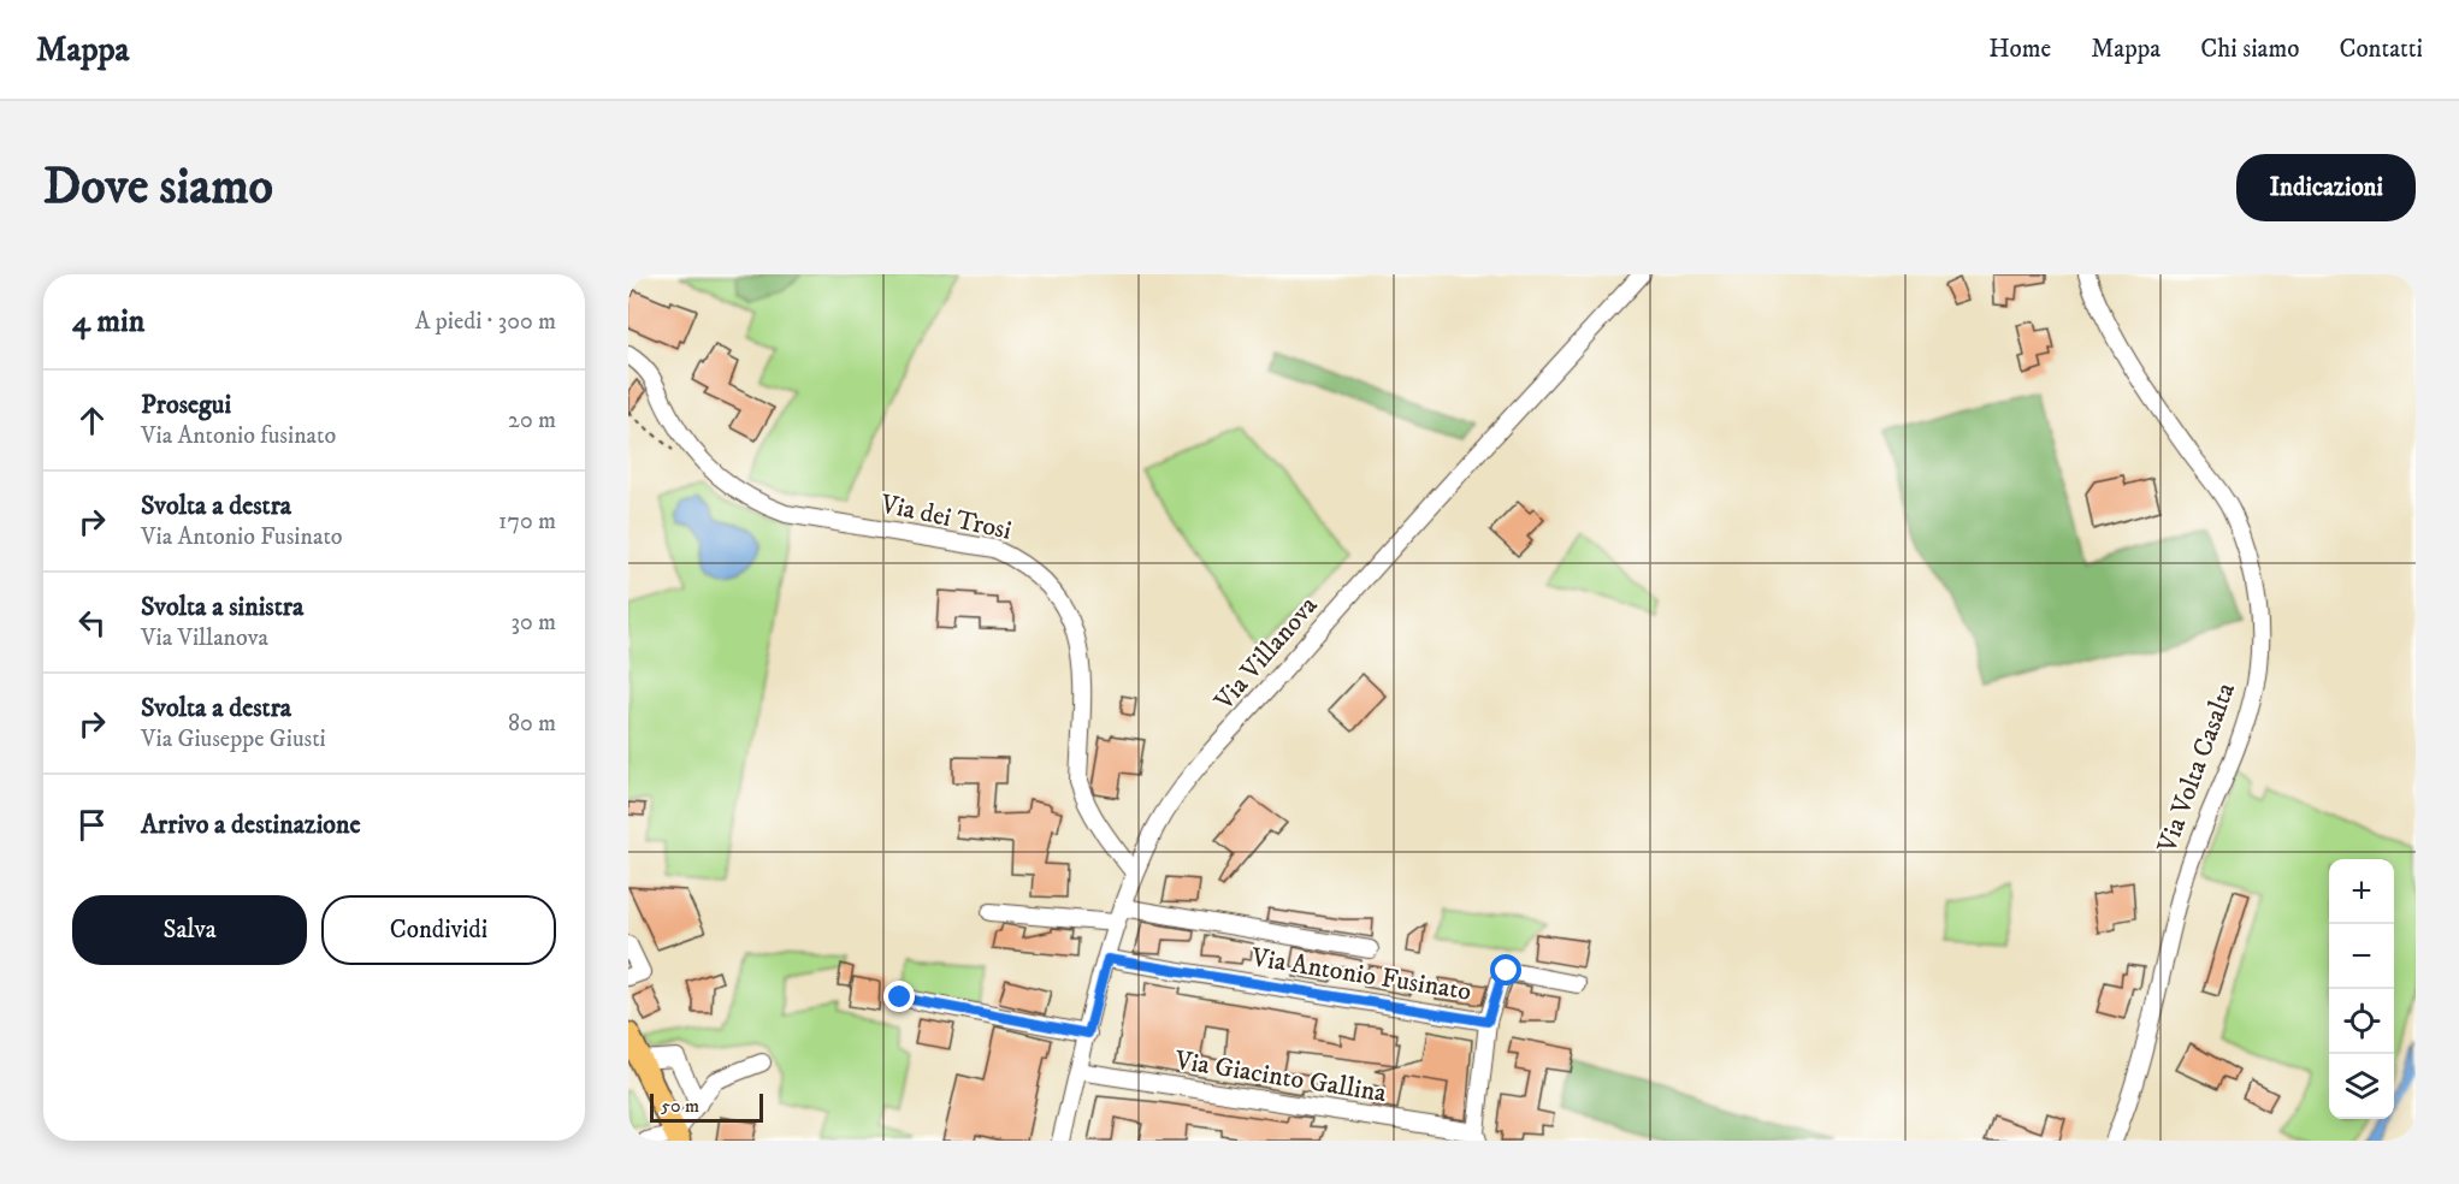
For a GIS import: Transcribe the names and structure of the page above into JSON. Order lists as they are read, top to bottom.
{
  "streets": {
    "street": [
      "Via dei Trosi",
      "Via Villanova",
      "Via Volta Casalta",
      "Via Antonio Fusinato",
      "Via Giacinto Gallina"
    ]
  },
  "crossings": [
    ["Via dei Trosi", "Via Villanova"],
    ["Via Villanova", "Via Antonio Fusinato"],
    ["Via Villanova", "Via Giacinto Gallina"],
    ["Via Antonio Fusinato", "Via Giacinto Gallina"]
  ],
  "scale_bar": "50 m",
  "page": {
    "header": "Mappa",
    "nav": [
      "Home",
      "Mappa",
      "Chi siamo",
      "Contatti"
    ],
    "buttons": [
      "Indicazioni",
      ["Salva", "Condividi"]
    ],
    "title": "Dove siamo",
    "heading": ["4 min", "A piedi · 300 m"],
    "list": [
      ["Prosegui", "Via Antonio fusinato", "20 m"],
      ["Svolta a destra", "Via Antonio Fusinato", "170 m"],
      ["Svolta a sinistra", "Via Villanova", "30 m"],
      ["Svolta a destra", "Via Giuseppe Giusti", "80 m"],
      "Arrivo a destinazione"
    ],
    "map_buttons": ["+", "−"],
    "scale": "50 m"
  }
}
